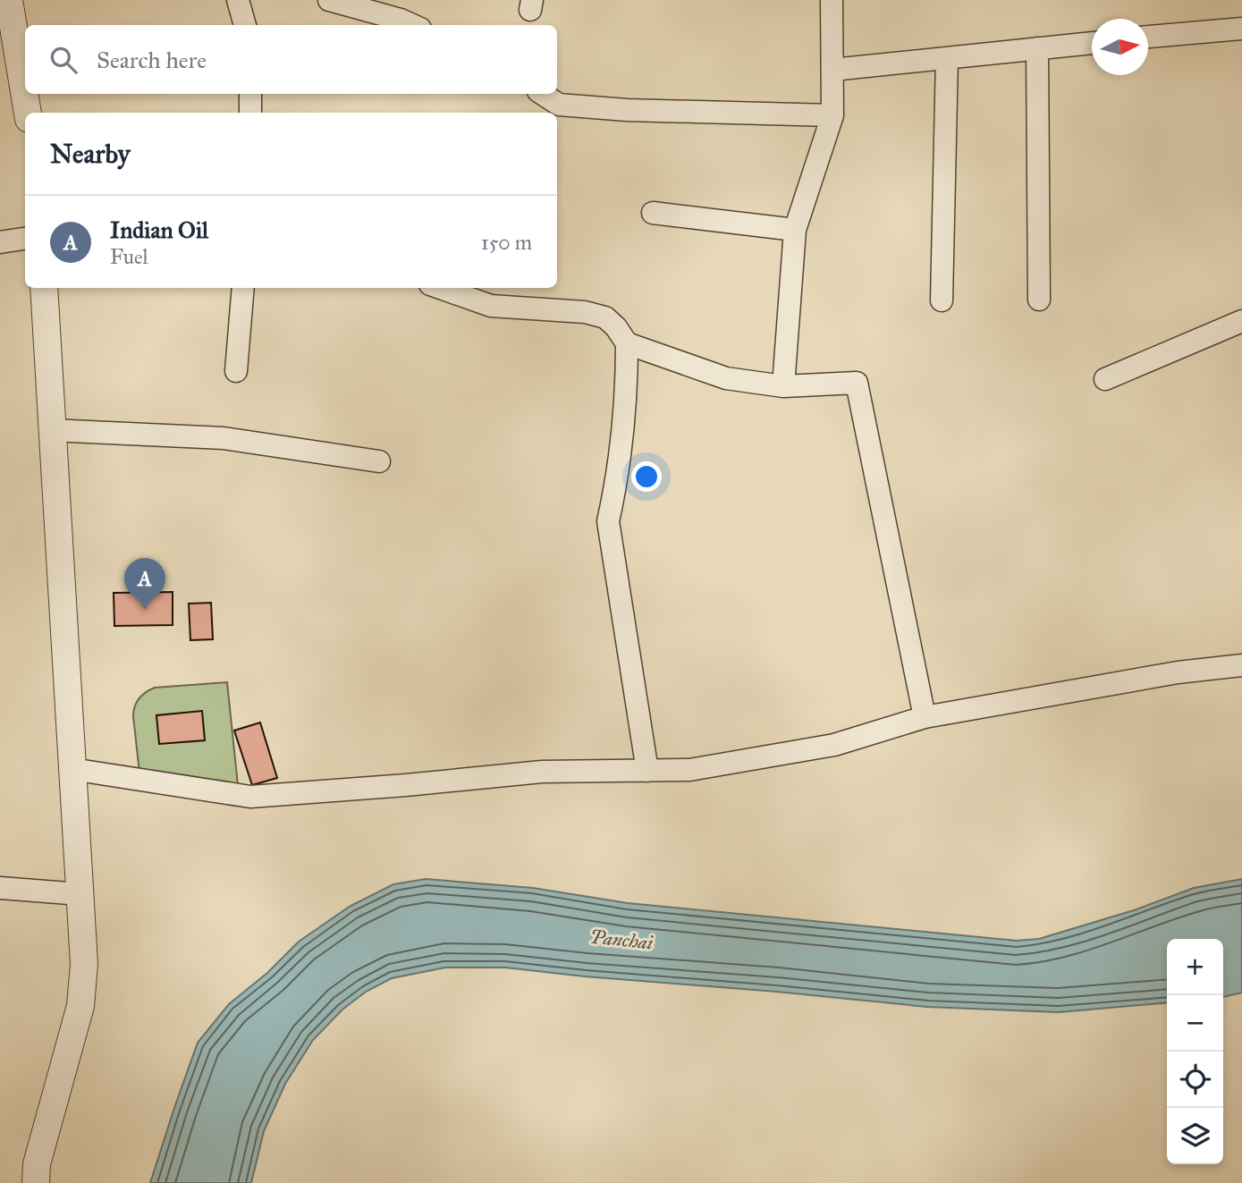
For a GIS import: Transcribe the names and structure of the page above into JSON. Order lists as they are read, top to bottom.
{
  "water": ["Panchai"],
  "north": "right",
  "page": {
    "search": "Search here",
    "heading": "Nearby",
    "list": [
      {
        "mark": "A",
        "name": "Indian Oil",
        "note": "Fuel",
        "value": "150 m"
      }
    ],
    "pins": "A",
    "map_buttons": ["+", "−"]
  }
}
